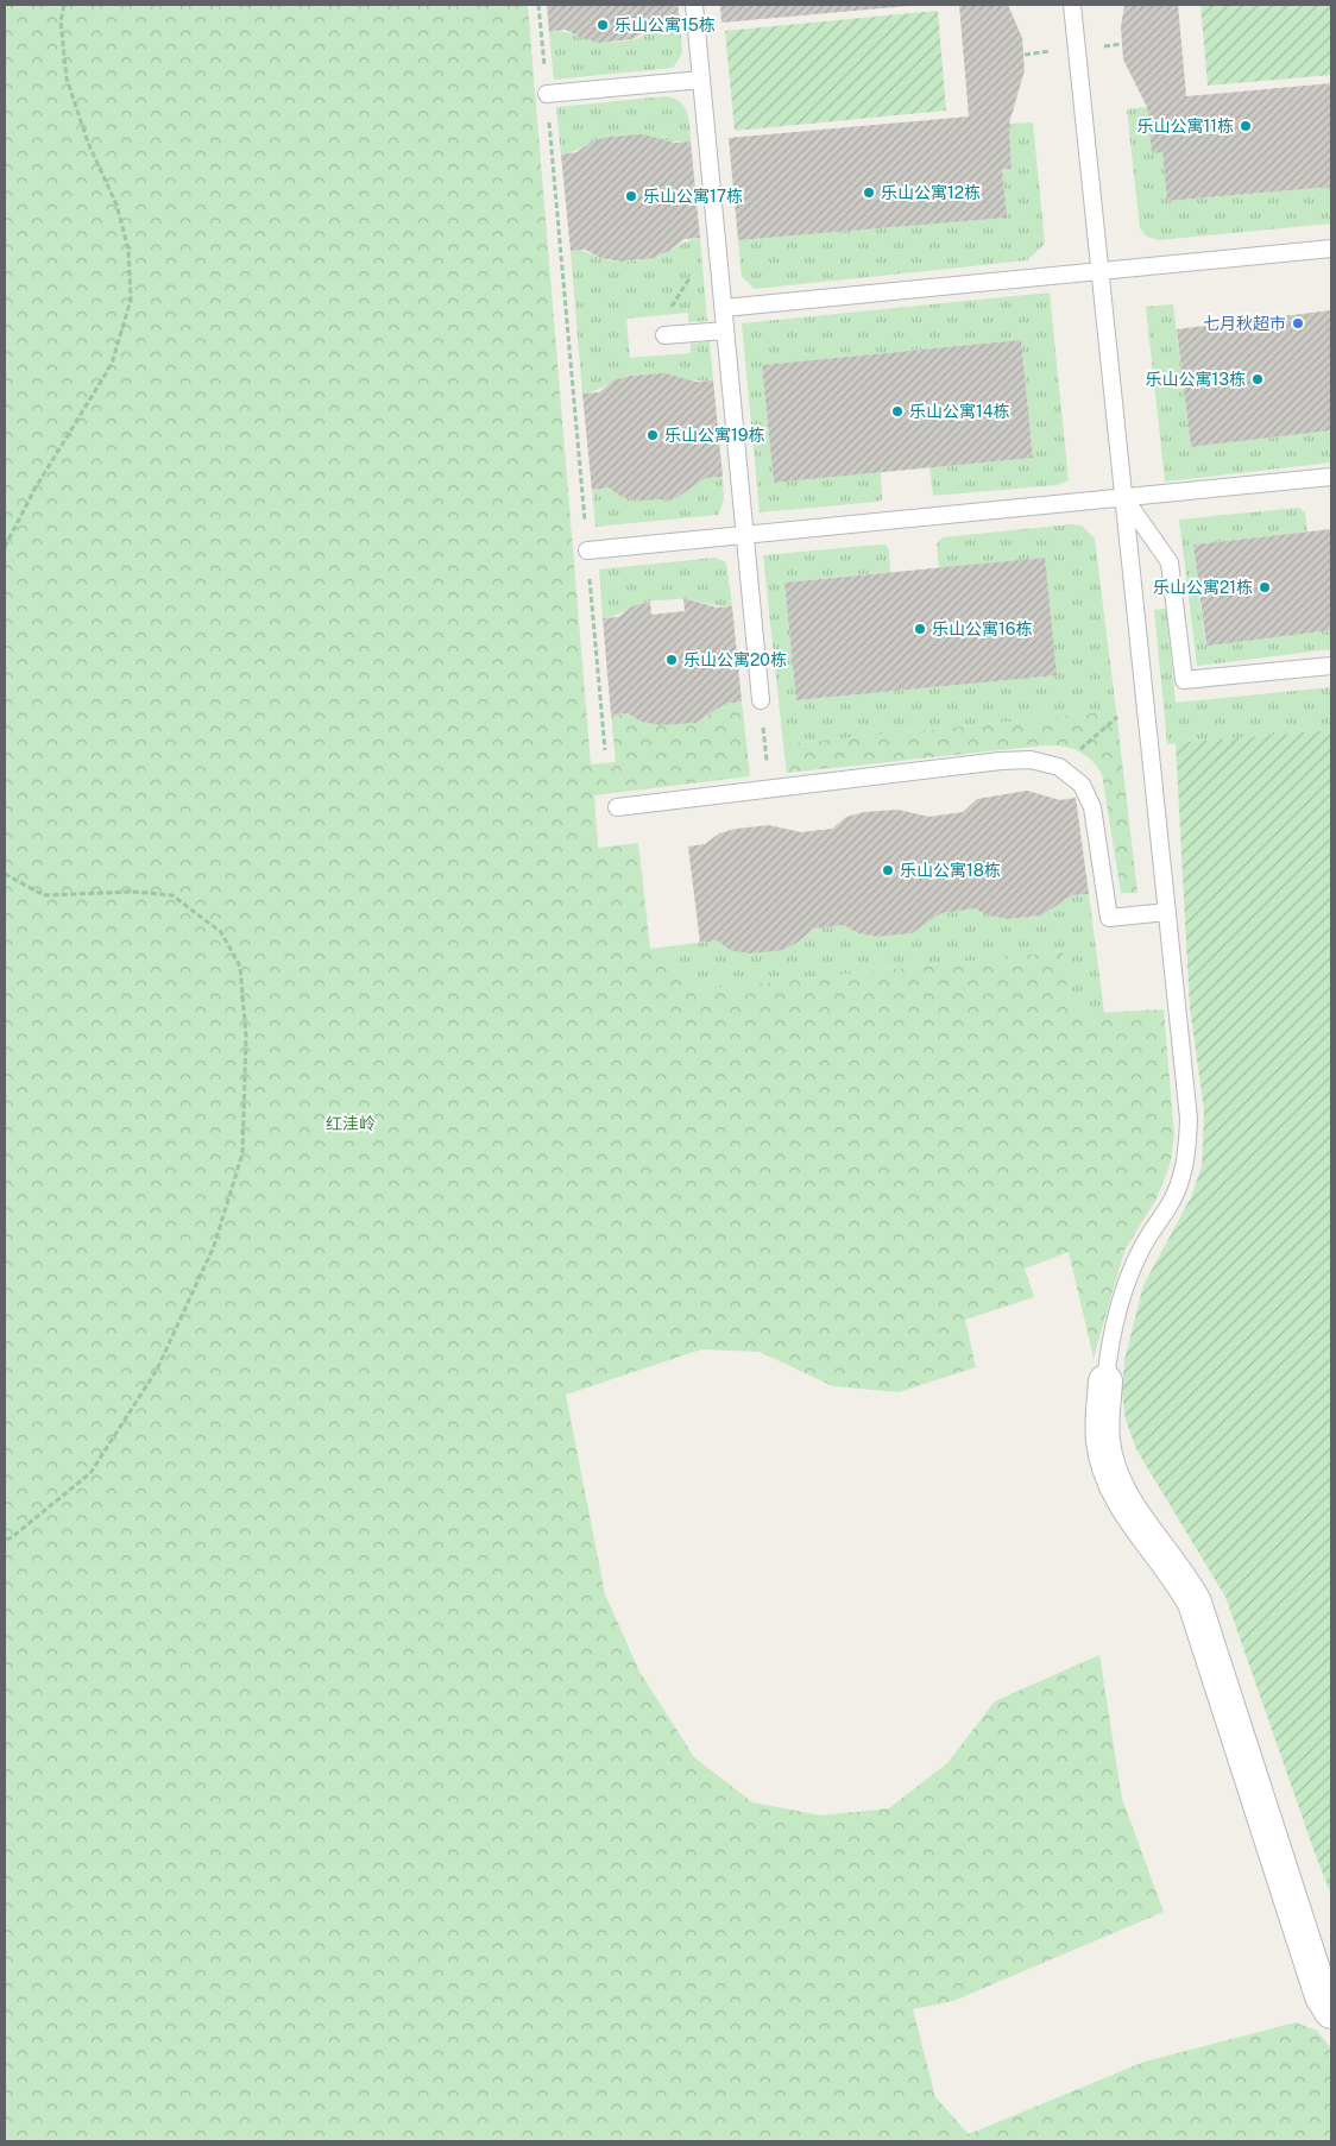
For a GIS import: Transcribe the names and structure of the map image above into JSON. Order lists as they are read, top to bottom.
{
  "parks": ["红洼岭"],
  "places": [
    "乐山公寓15栋",
    "乐山公寓11栋",
    "乐山公寓12栋",
    "乐山公寓17栋",
    "七月秋超市",
    "乐山公寓13栋",
    "乐山公寓14栋",
    "乐山公寓19栋",
    "乐山公寓21栋",
    "乐山公寓16栋",
    "乐山公寓20栋",
    "乐山公寓18栋"
  ]
}
